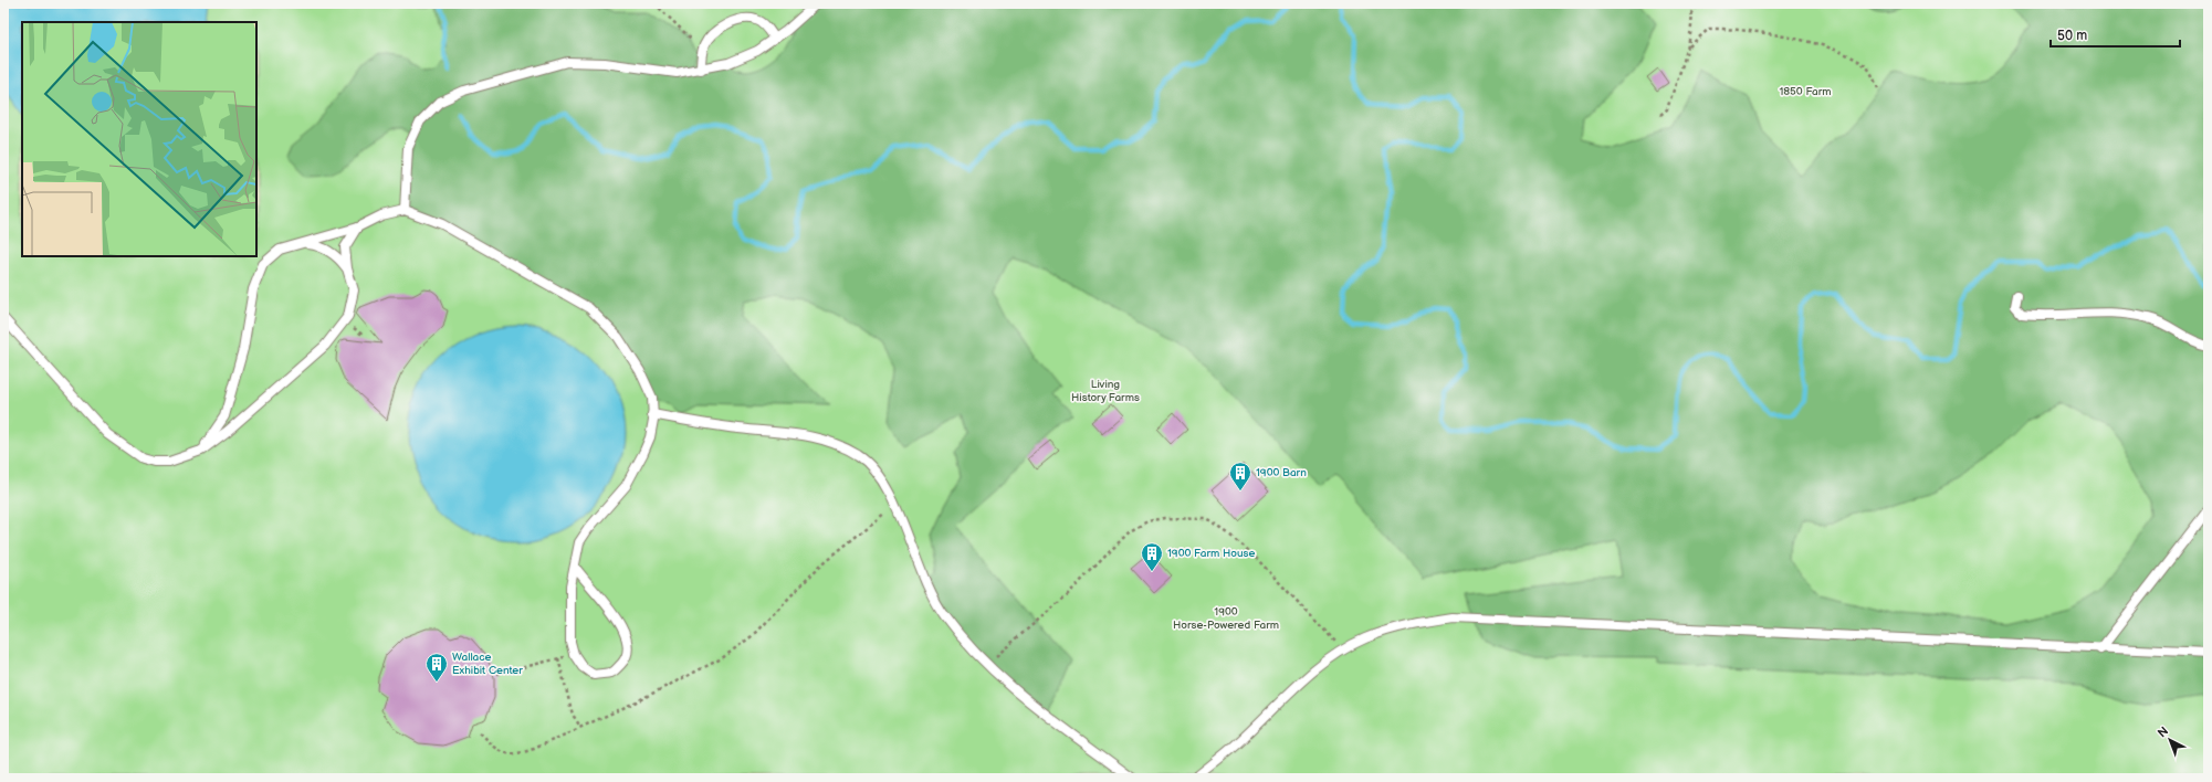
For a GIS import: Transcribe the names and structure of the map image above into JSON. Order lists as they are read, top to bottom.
{
  "parks": ["1850 Farm", "Living History Farms", "1900 Horse-Powered Farm"],
  "places": {
    "building": ["1900 Barn", "1900 Farm House", "Wallace Exhibit Center"]
  },
  "scale_bar": "50 m",
  "north": "top left"
}
